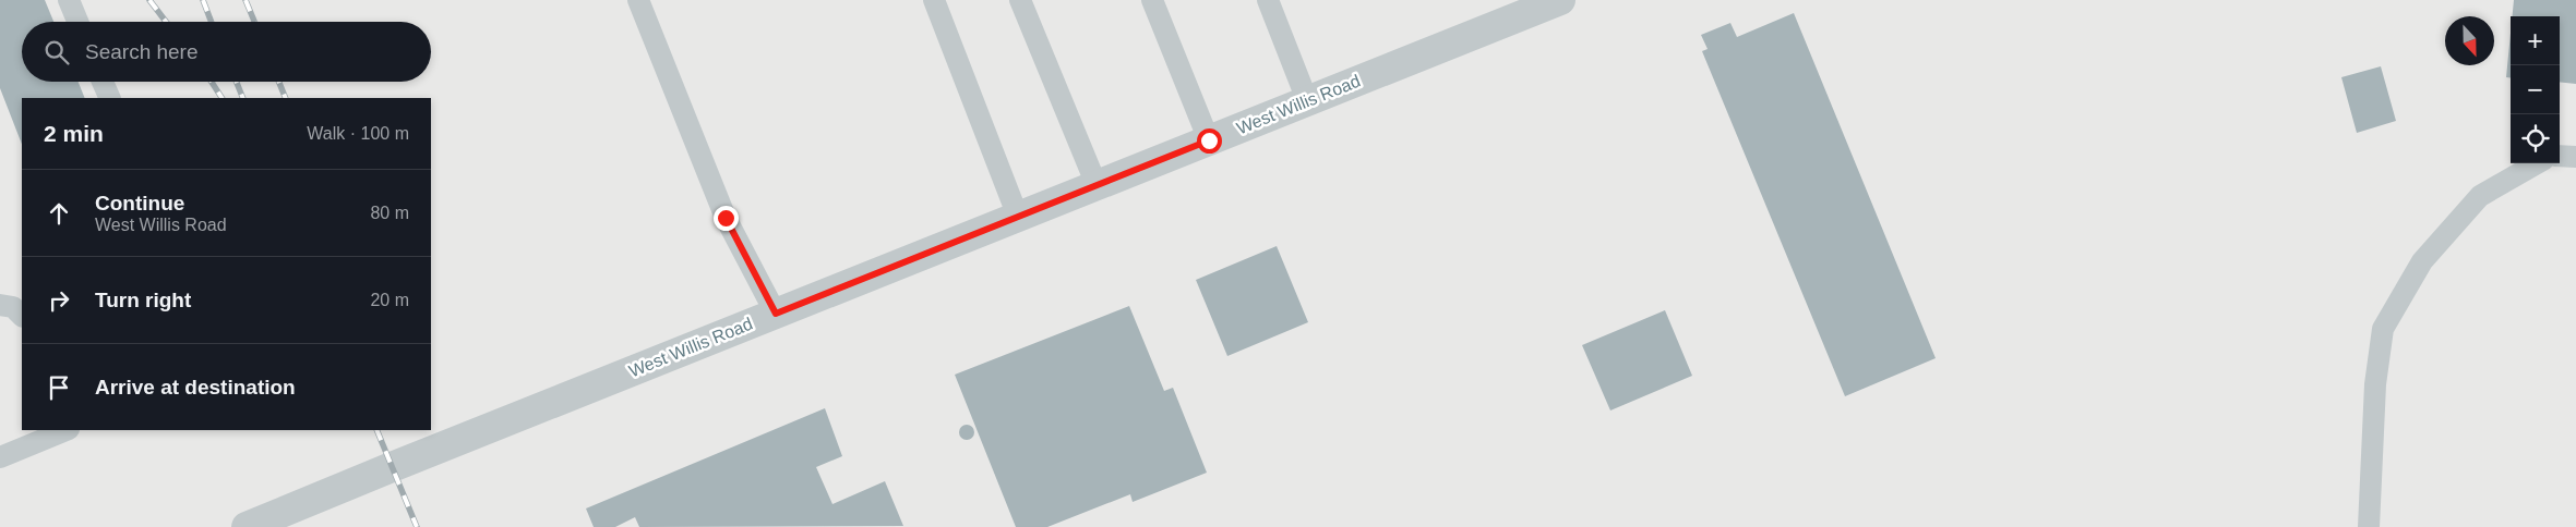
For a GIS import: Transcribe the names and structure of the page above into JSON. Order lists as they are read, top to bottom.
{
  "streets": {
    "street": ["West Willis Road"]
  },
  "north": "bottom",
  "page": {
    "map_buttons": ["+", "−"],
    "search": "Search here",
    "heading": ["2 min", "Walk · 100 m"],
    "list": [
      ["Continue", "West Willis Road", "80 m"],
      ["Turn right", "20 m"],
      "Arrive at destination"
    ]
  }
}
